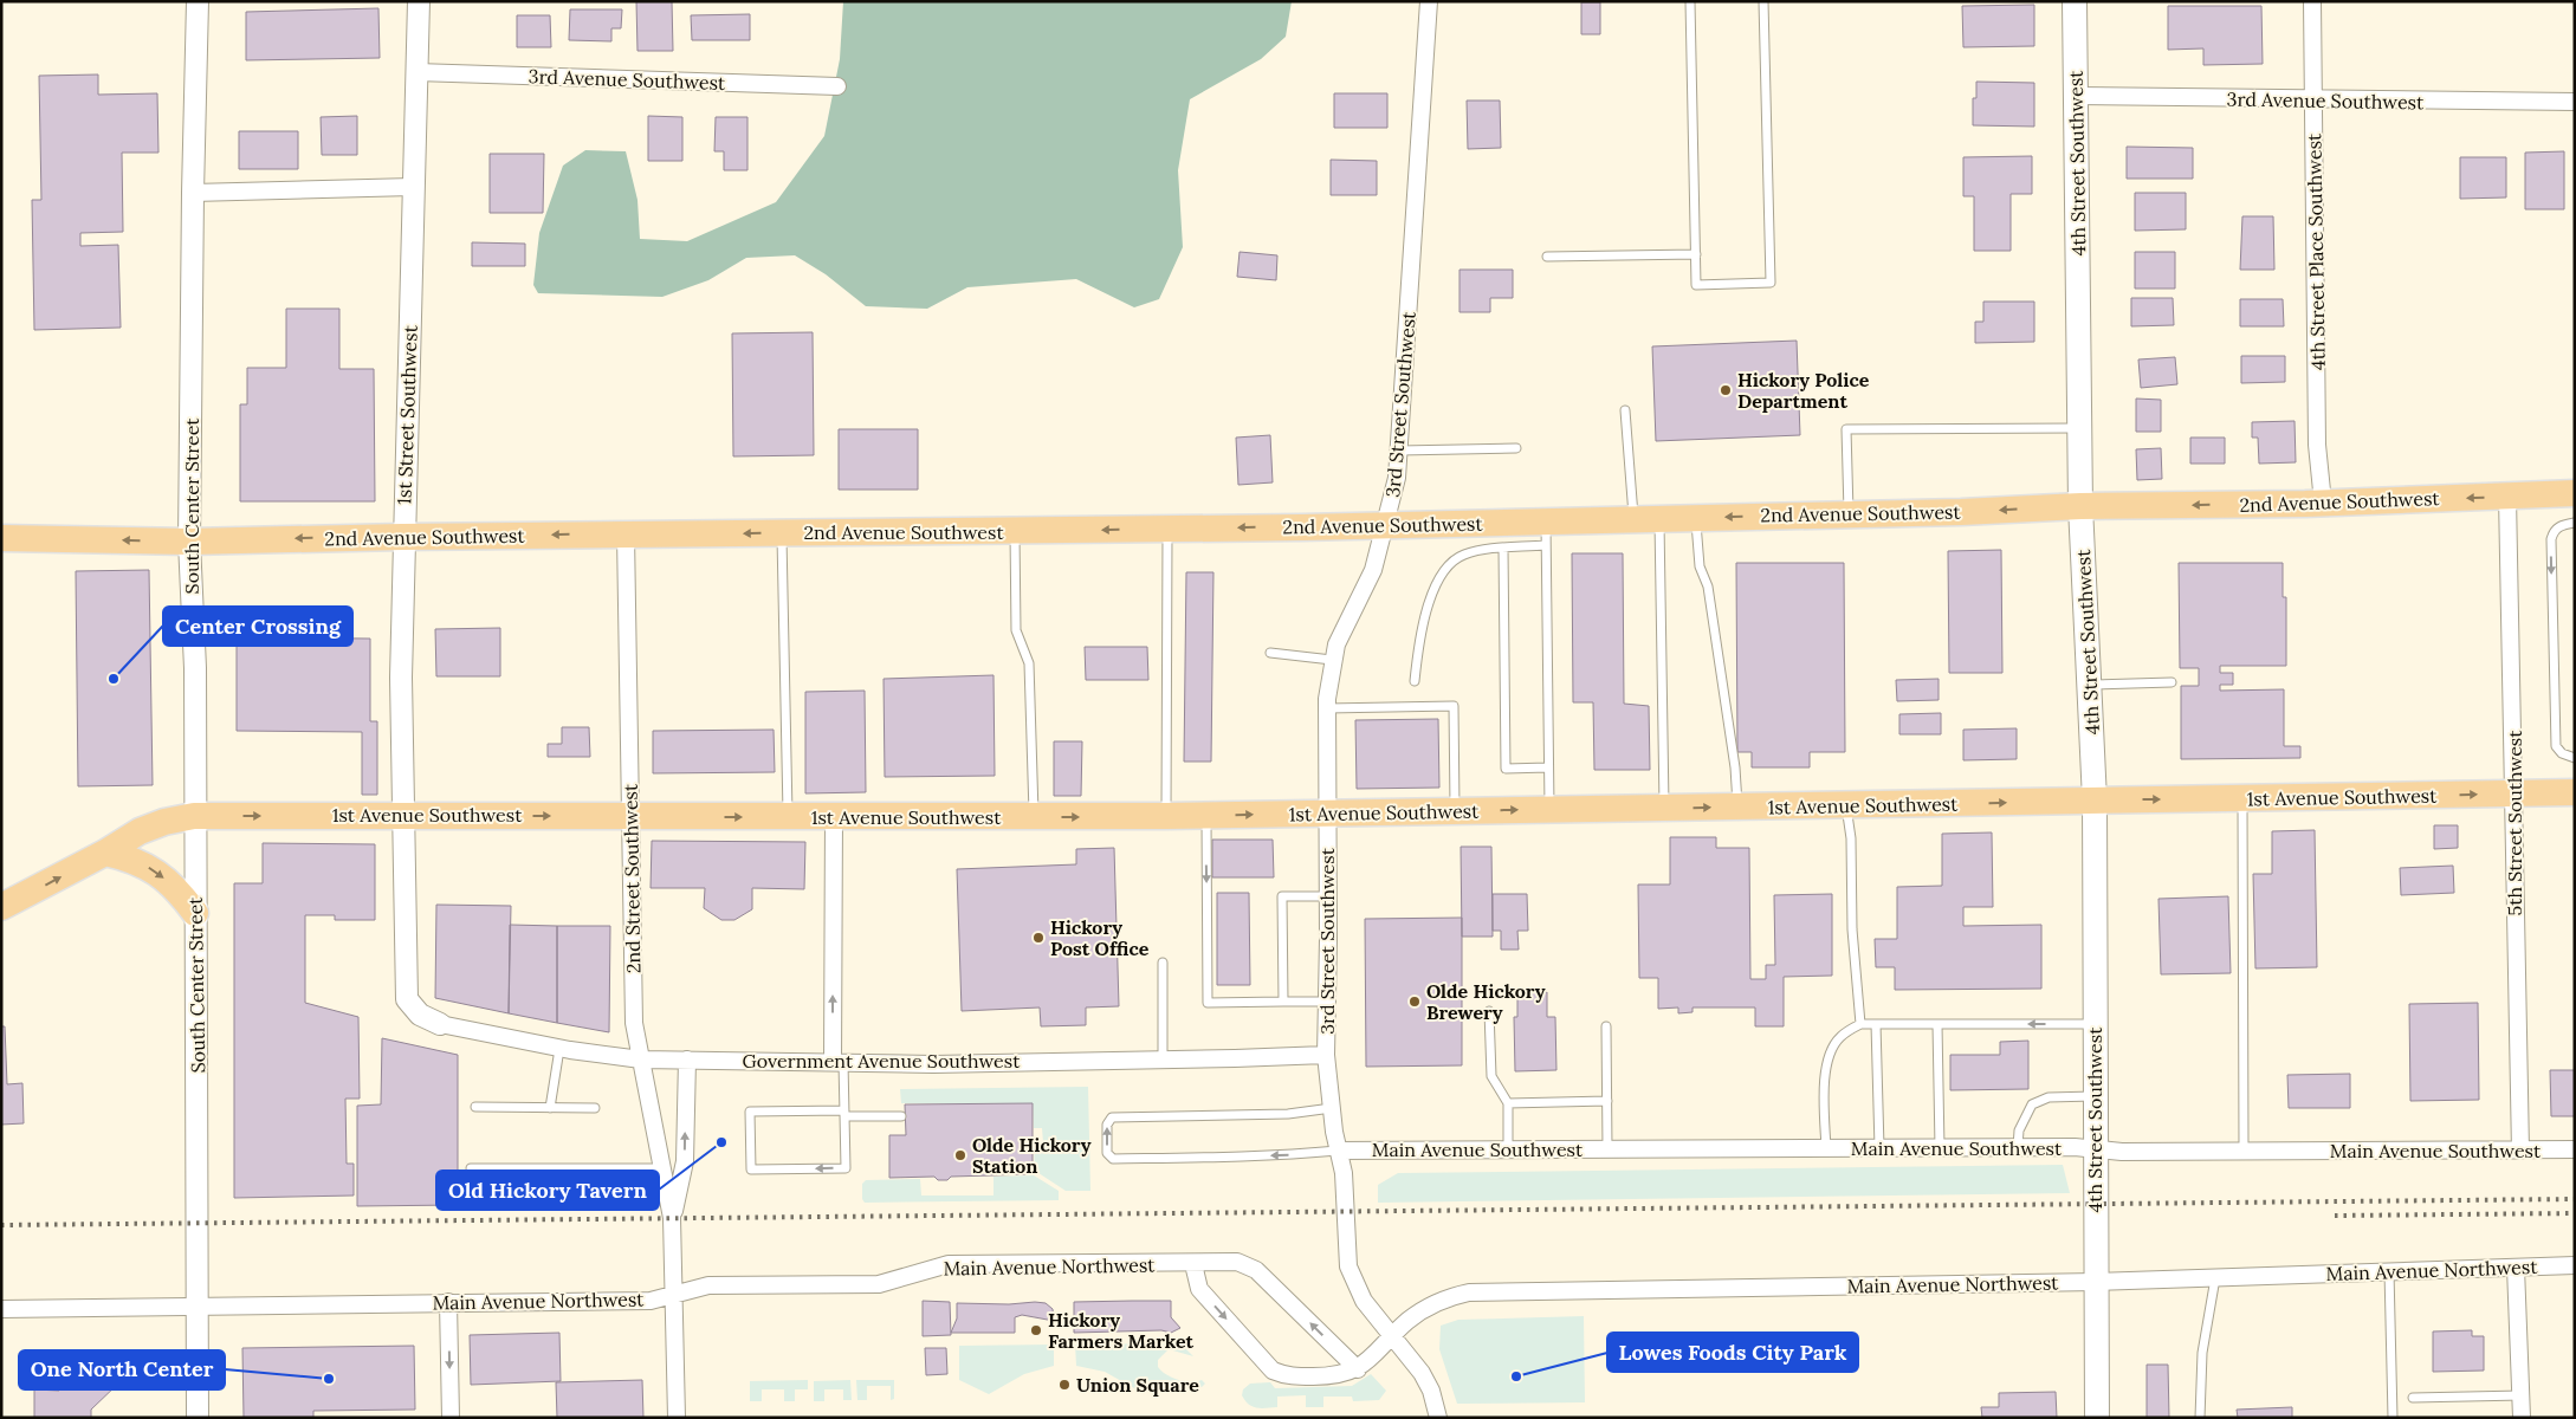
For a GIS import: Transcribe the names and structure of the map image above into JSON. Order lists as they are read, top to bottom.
{
  "streets": {
    "main road": ["4th Street Southwest", "2nd Avenue Southwest", "1st Avenue Southwest"],
    "street": [
      "3rd Avenue Southwest",
      "4th Street Place Southwest",
      "3rd Street Southwest",
      "1st Street Southwest",
      "South Center Street",
      "5th Street Southwest",
      "2nd Street Southwest",
      "Government Avenue Southwest",
      "Main Avenue Southwest",
      "Main Avenue Northwest"
    ]
  },
  "crossings": [
    ["3rd Avenue Southwest", "4th Street Southwest"],
    ["3rd Avenue Southwest", "4th Street Place Southwest"],
    ["3rd Avenue Southwest", "1st Street Southwest"],
    ["4th Street Southwest", "2nd Avenue Southwest"],
    ["4th Street Southwest", "1st Avenue Southwest"],
    ["4th Street Southwest", "Main Avenue Southwest"],
    ["4th Street Southwest", "Main Avenue Northwest"],
    ["4th Street Place Southwest", "2nd Avenue Southwest"],
    ["3rd Street Southwest", "2nd Avenue Southwest"],
    ["3rd Street Southwest", "1st Avenue Southwest"],
    ["3rd Street Southwest", "Government Avenue Southwest"],
    ["3rd Street Southwest", "Main Avenue Southwest"],
    ["3rd Street Southwest", "Main Avenue Northwest"],
    ["1st Street Southwest", "2nd Avenue Southwest"],
    ["1st Street Southwest", "1st Avenue Southwest"],
    ["1st Street Southwest", "Government Avenue Southwest"],
    ["2nd Avenue Southwest", "South Center Street"],
    ["2nd Avenue Southwest", "5th Street Southwest"],
    ["2nd Avenue Southwest", "2nd Street Southwest"],
    ["South Center Street", "1st Avenue Southwest"],
    ["South Center Street", "Main Avenue Northwest"],
    ["1st Avenue Southwest", "5th Street Southwest"],
    ["1st Avenue Southwest", "2nd Street Southwest"],
    ["5th Street Southwest", "Main Avenue Southwest"],
    ["2nd Street Southwest", "Government Avenue Southwest"],
    ["2nd Street Southwest", "Main Avenue Northwest"]
  ],
  "one_way": ["2nd Avenue Southwest", "1st Avenue Southwest"],
  "places": [
    "Hickory Police Department",
    "Center Crossing",
    "Hickory Post Office",
    "Olde Hickory Brewery",
    "Old Hickory Tavern",
    "Olde Hickory Station",
    "Hickory Farmers Market",
    "Lowes Foods City Park",
    "One North Center",
    "Union Square"
  ]
}
